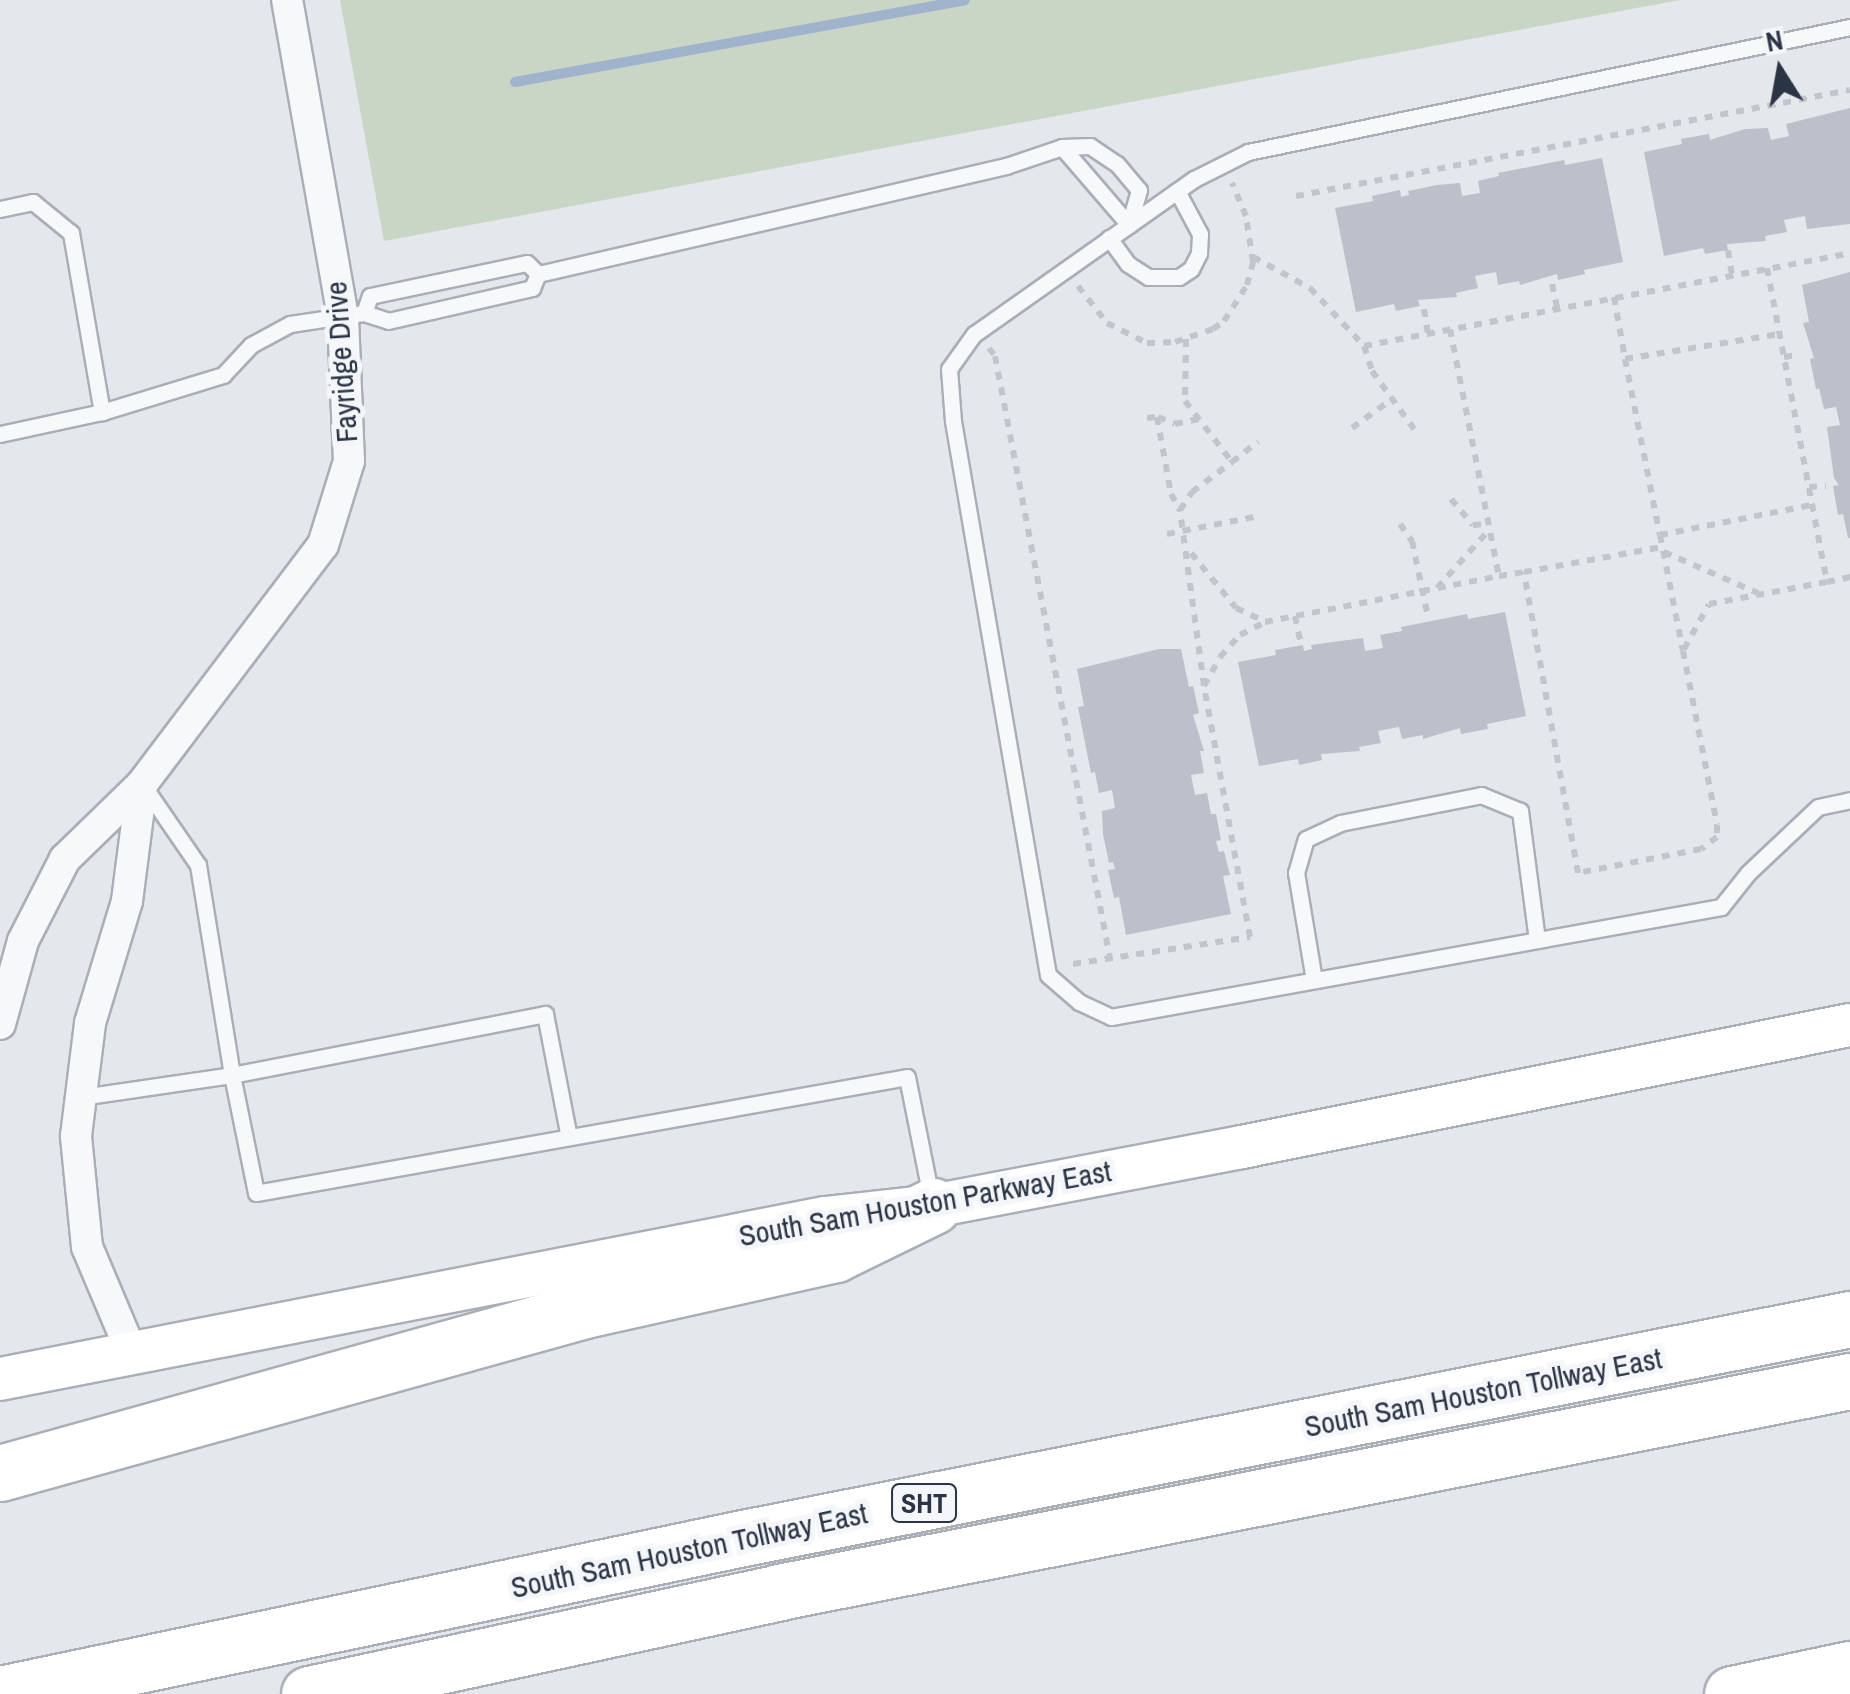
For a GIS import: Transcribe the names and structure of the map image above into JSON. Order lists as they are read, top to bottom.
{
  "streets": {
    "highway": ["South Sam Houston Tollway East", "SHT"],
    "main road": ["South Sam Houston Parkway East"],
    "street": ["Fayridge Drive"]
  },
  "crossings": [
    ["Fayridge Drive", "South Sam Houston Parkway East"]
  ],
  "north": "top"
}
